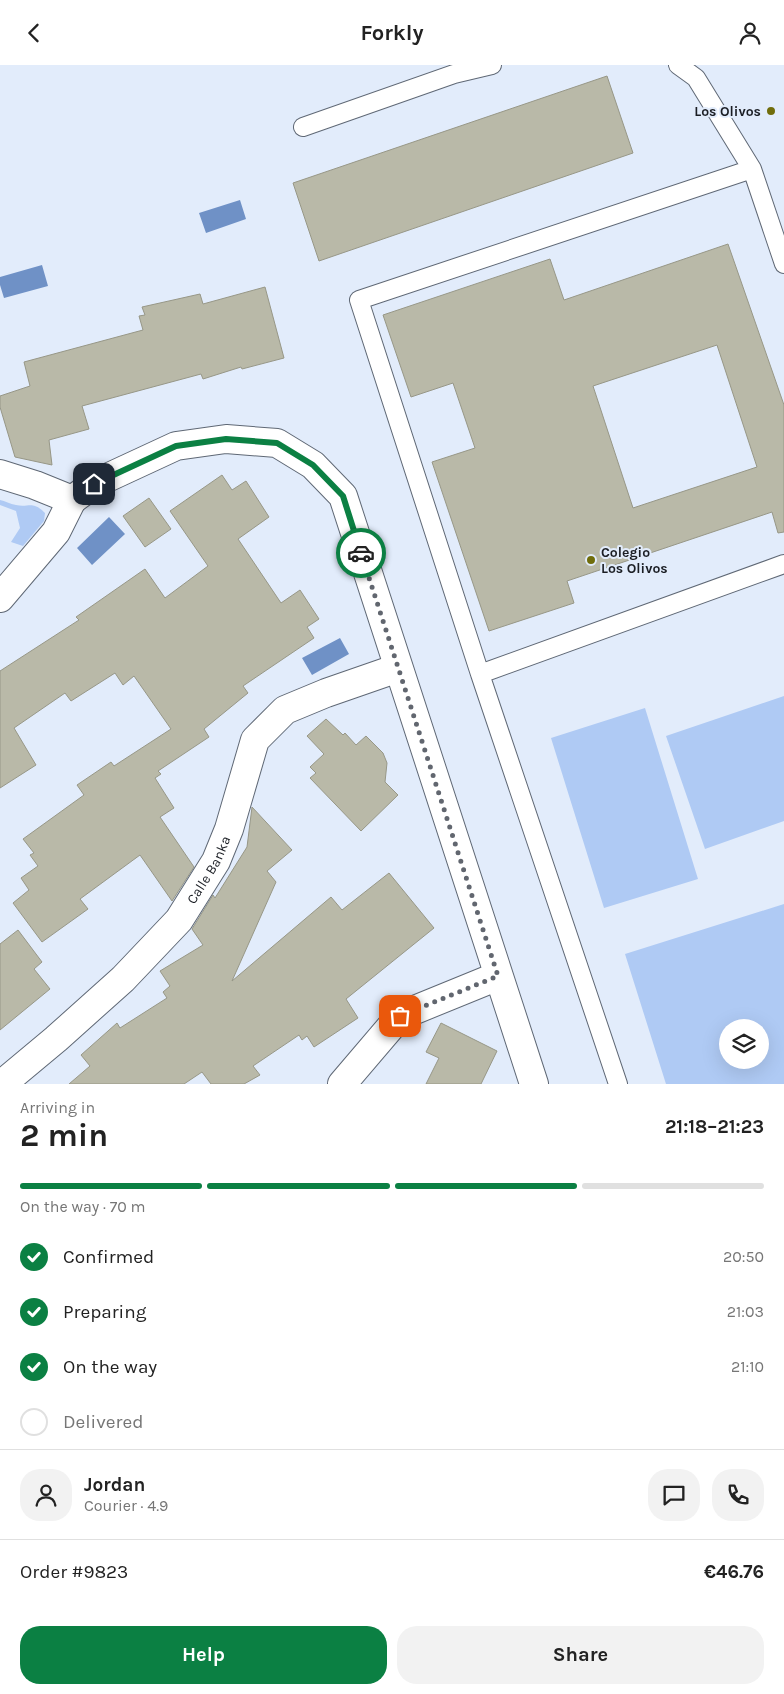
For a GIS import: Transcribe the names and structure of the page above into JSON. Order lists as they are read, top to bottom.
{
  "streets": {
    "street": ["Calle Banka"]
  },
  "places": ["Los Olivos", "Colegio Los Olivos"],
  "page": {
    "header": "Forkly",
    "heading": ["2 min", "Arriving in", "21:18–21:23"],
    "panel": [
      "Jordan",
      "Courier · 4.9",
      "Order #9823",
      "€46.76"
    ],
    "bar": "On the way · 70 m",
    "list": [
      ["Confirmed", "20:50"],
      ["Preparing", "21:03"],
      ["On the way", "21:10"],
      "Delivered"
    ],
    "buttons": ["Help", "Share"]
  }
}
